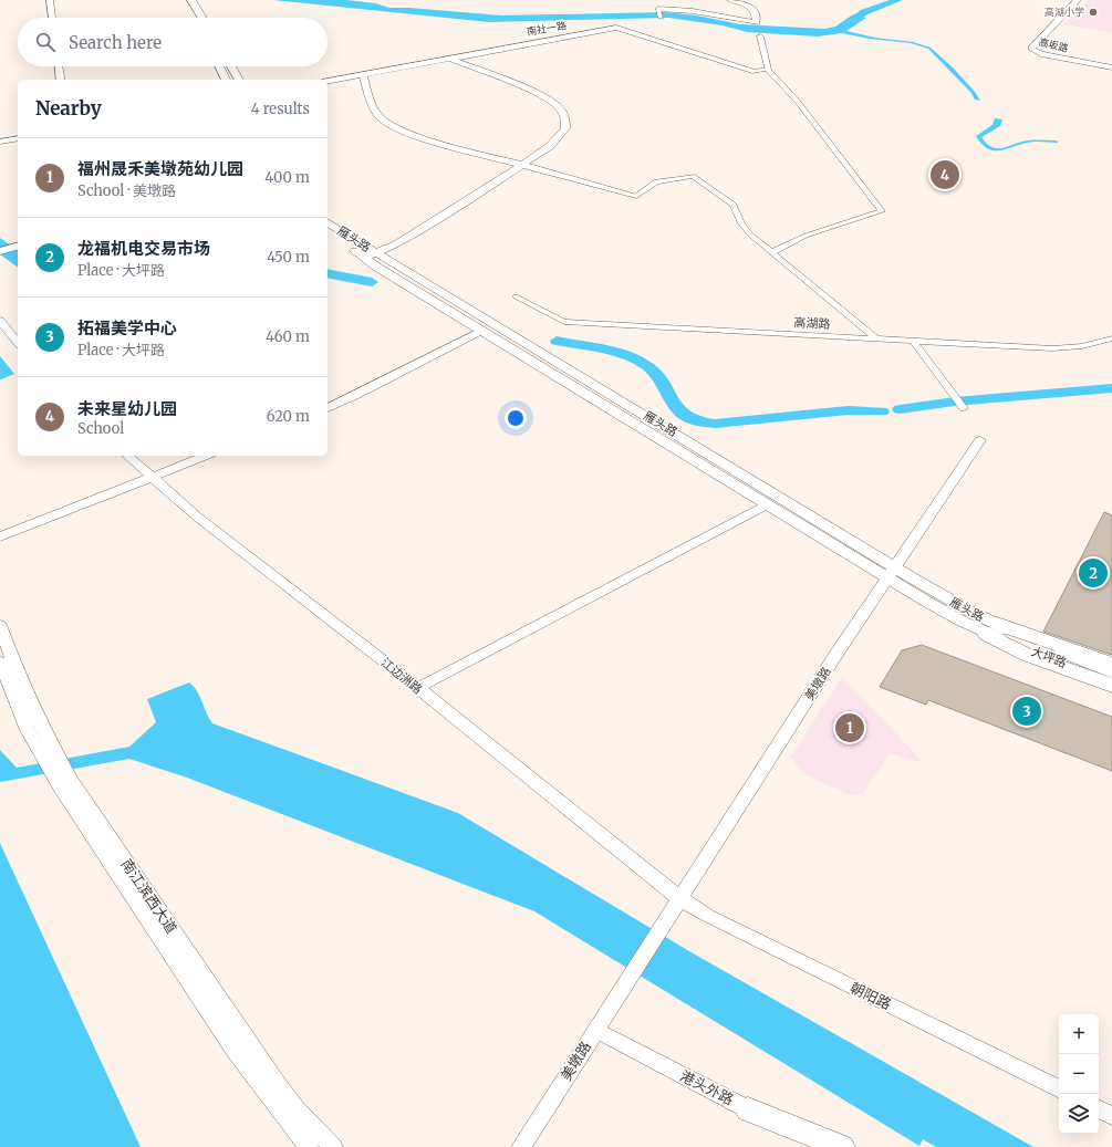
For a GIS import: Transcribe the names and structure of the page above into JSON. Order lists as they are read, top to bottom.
{
  "streets": {
    "main road": ["雁头路", "大坪路"],
    "street": [
      "南社一路",
      "高坂路",
      "高湖路",
      "江边洲路",
      "美墩路",
      "南江滨西大道",
      "朝阳路",
      "港头外路"
    ]
  },
  "crossings": [
    ["雁头路", "大坪路"],
    ["雁头路", "美墩路"],
    ["江边洲路", "美墩路"],
    ["江边洲路", "朝阳路"],
    ["美墩路", "朝阳路"],
    ["美墩路", "港头外路"]
  ],
  "places": ["高湖小学"],
  "page": {
    "search": "Search here",
    "heading": ["Nearby", "4 results"],
    "list": [
      {
        "mark": "1",
        "name": "福州晟禾美墩苑幼儿园",
        "note": "School · 美墩路",
        "value": "400 m"
      },
      {
        "mark": "2",
        "name": "龙福机电交易市场",
        "note": "Place · 大坪路",
        "value": "450 m"
      },
      {
        "mark": "3",
        "name": "拓福美学中心",
        "note": "Place · 大坪路",
        "value": "460 m"
      },
      {
        "mark": "4",
        "name": "未来星幼儿园",
        "note": "School",
        "value": "620 m"
      }
    ],
    "pins": [
      "4",
      "2",
      "3",
      "1"
    ],
    "map_buttons": ["+", "−"]
  }
}
